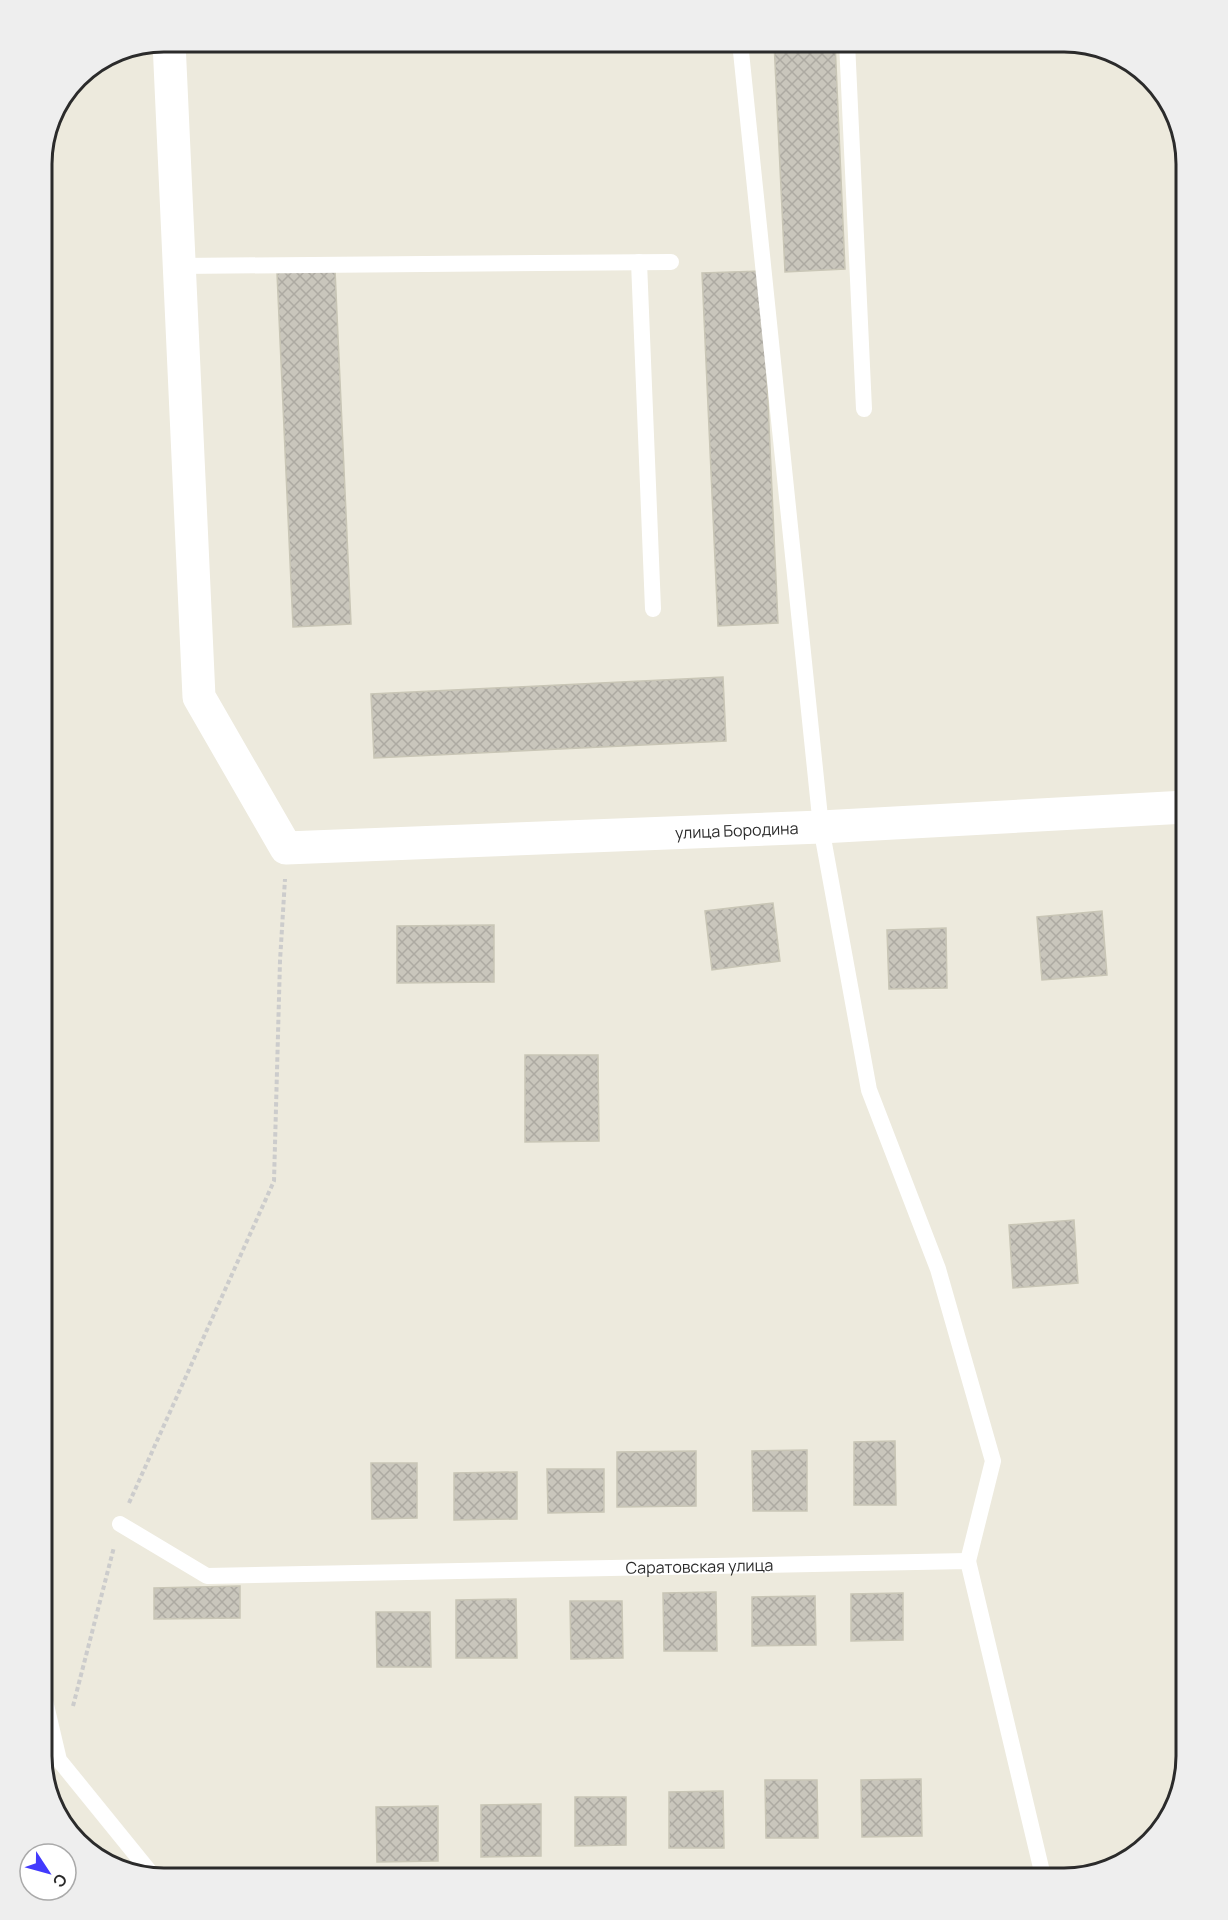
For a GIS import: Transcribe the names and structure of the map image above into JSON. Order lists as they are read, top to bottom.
{
  "streets": {
    "street": ["улица Бородина"],
    "lane": ["Саратовская улица"]
  },
  "north": "bottom right"
}
